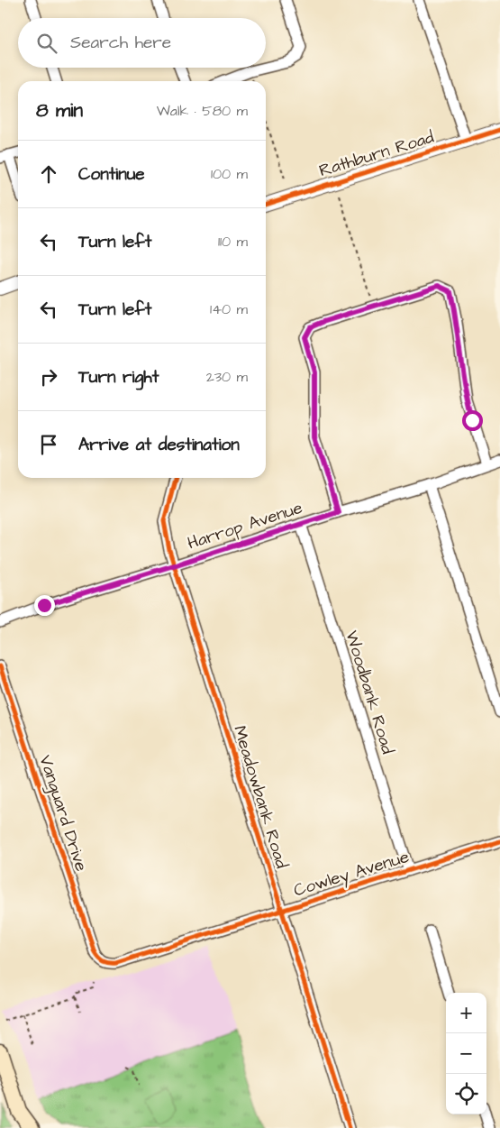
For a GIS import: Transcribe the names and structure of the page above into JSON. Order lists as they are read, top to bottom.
{
  "streets": {
    "street": [
      "Rathburn Road",
      "Harrop Avenue",
      "Woodbank Road",
      "Meadowbank Road",
      "Vanguard Drive",
      "Cowley Avenue"
    ]
  },
  "crossings": [
    ["Harrop Avenue", "Woodbank Road"],
    ["Harrop Avenue", "Meadowbank Road"],
    ["Woodbank Road", "Cowley Avenue"],
    ["Meadowbank Road", "Cowley Avenue"],
    ["Vanguard Drive", "Cowley Avenue"]
  ],
  "page": {
    "search": "Search here",
    "heading": ["8 min", "Walk · 580 m"],
    "list": [
      ["Continue", "100 m"],
      ["Turn left", "110 m"],
      ["Turn left", "140 m"],
      ["Turn right", "230 m"],
      "Arrive at destination"
    ],
    "map_buttons": ["+", "−"]
  }
}
